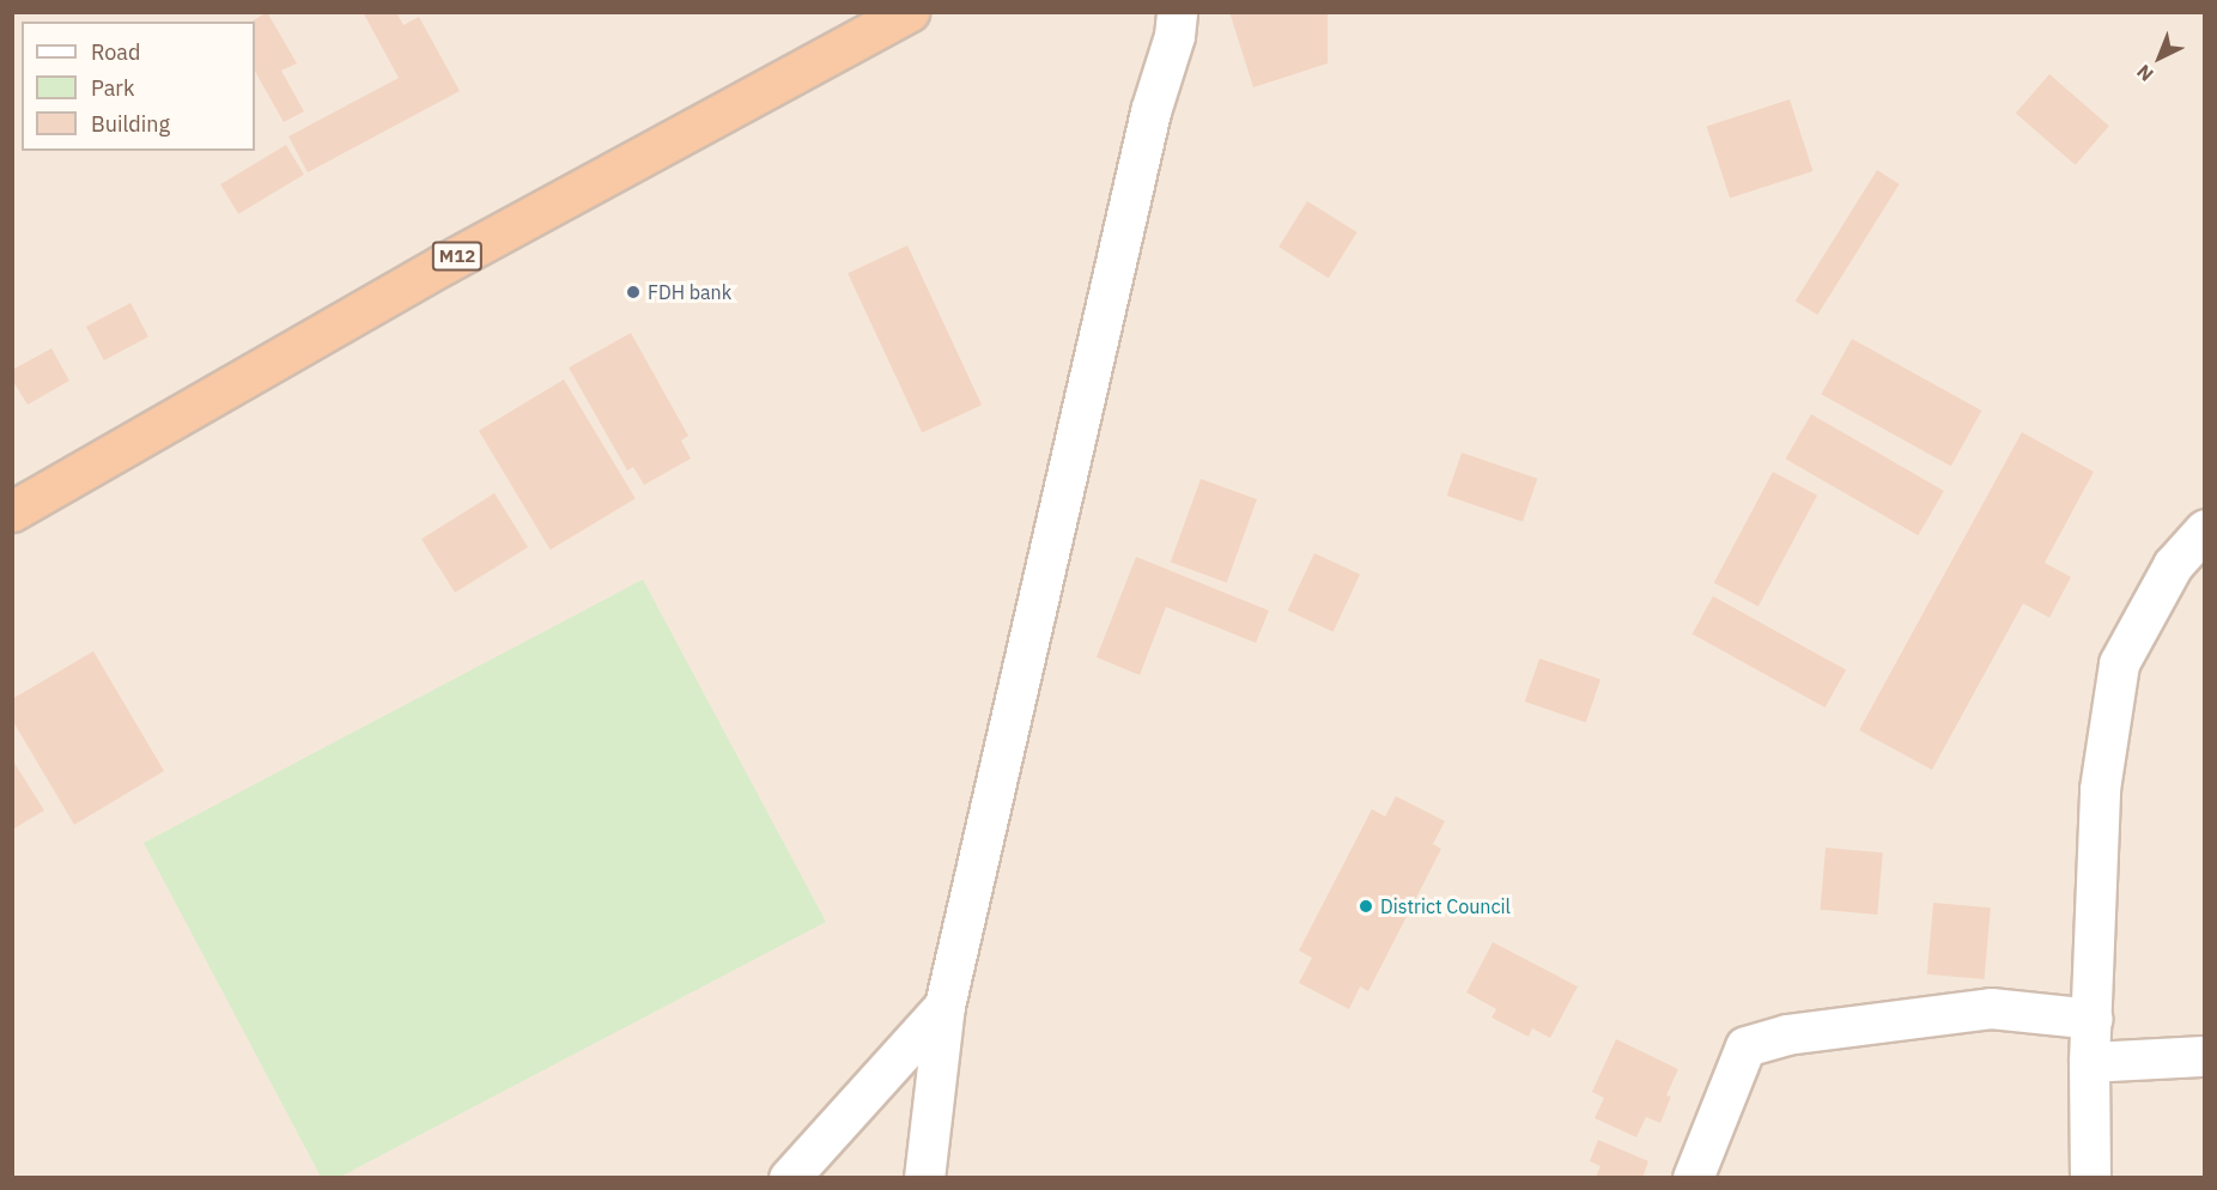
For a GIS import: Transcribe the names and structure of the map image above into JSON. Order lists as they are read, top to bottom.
{
  "streets": {
    "highway": ["M12"]
  },
  "places": ["FDH bank", "District Council"],
  "legend": ["Road", "Park", "Building"],
  "north": "bottom left"
}
